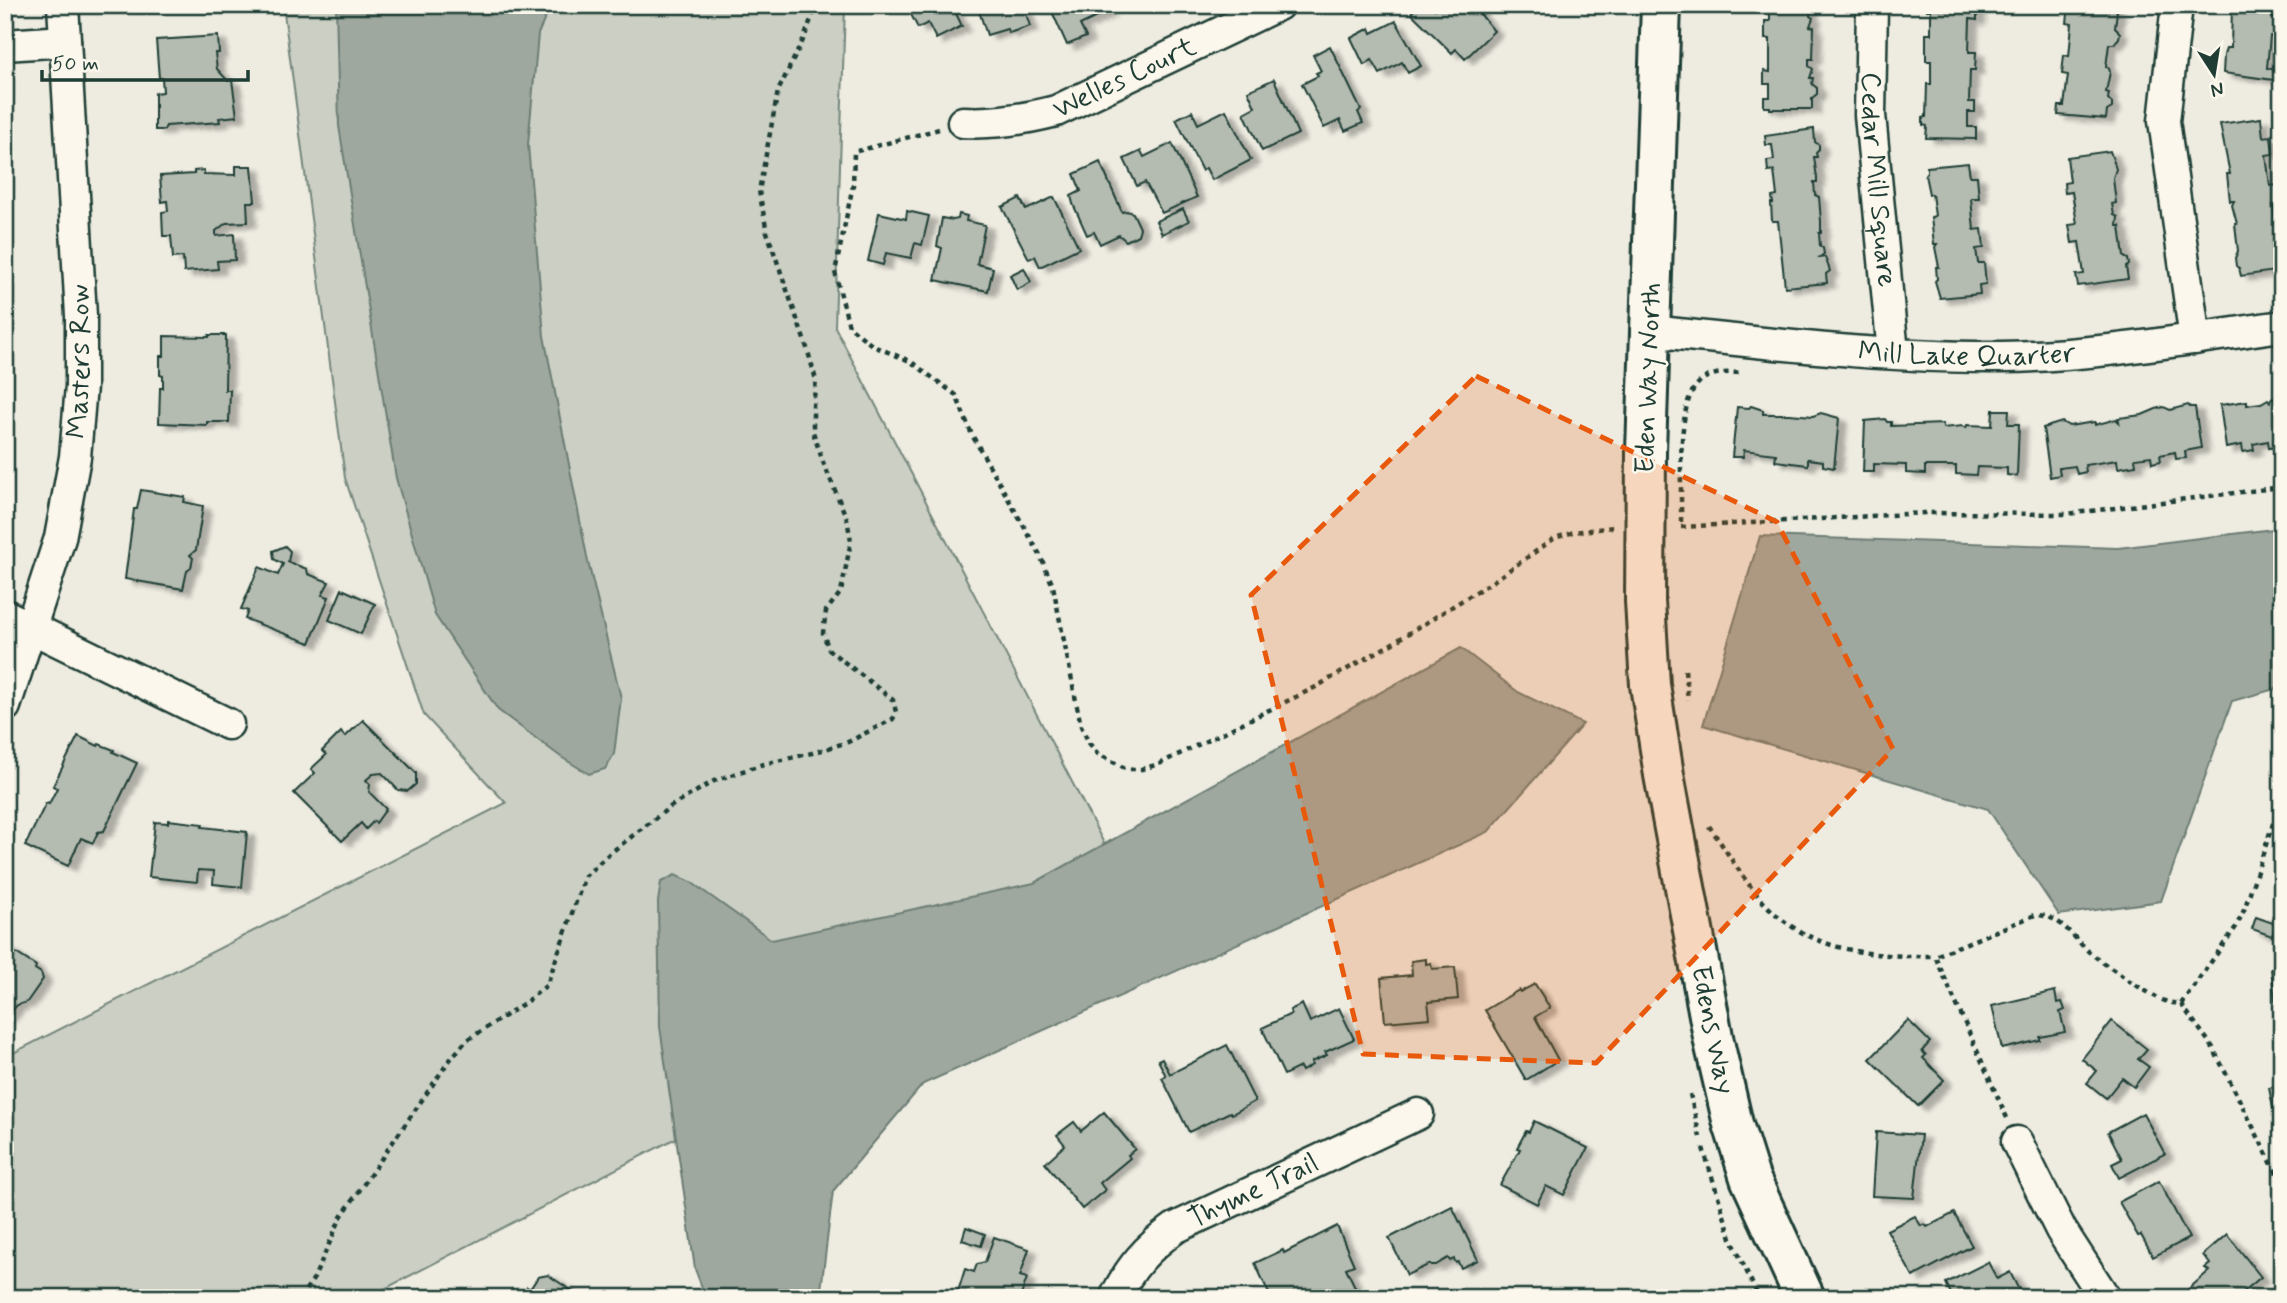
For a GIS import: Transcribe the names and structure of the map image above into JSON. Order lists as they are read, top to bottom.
{
  "streets": {
    "street": [
      "Welles Court",
      "Cedar Mill Square",
      "Mill Lake Quarter",
      "Masters Row",
      "Eden Way North",
      "Edens Way",
      "Thyme Trail"
    ]
  },
  "crossings": [
    ["Cedar Mill Square", "Mill Lake Quarter"],
    ["Mill Lake Quarter", "Eden Way North"],
    ["Eden Way North", "Edens Way"]
  ],
  "scale_bar": "50 m",
  "north": "bottom"
}
